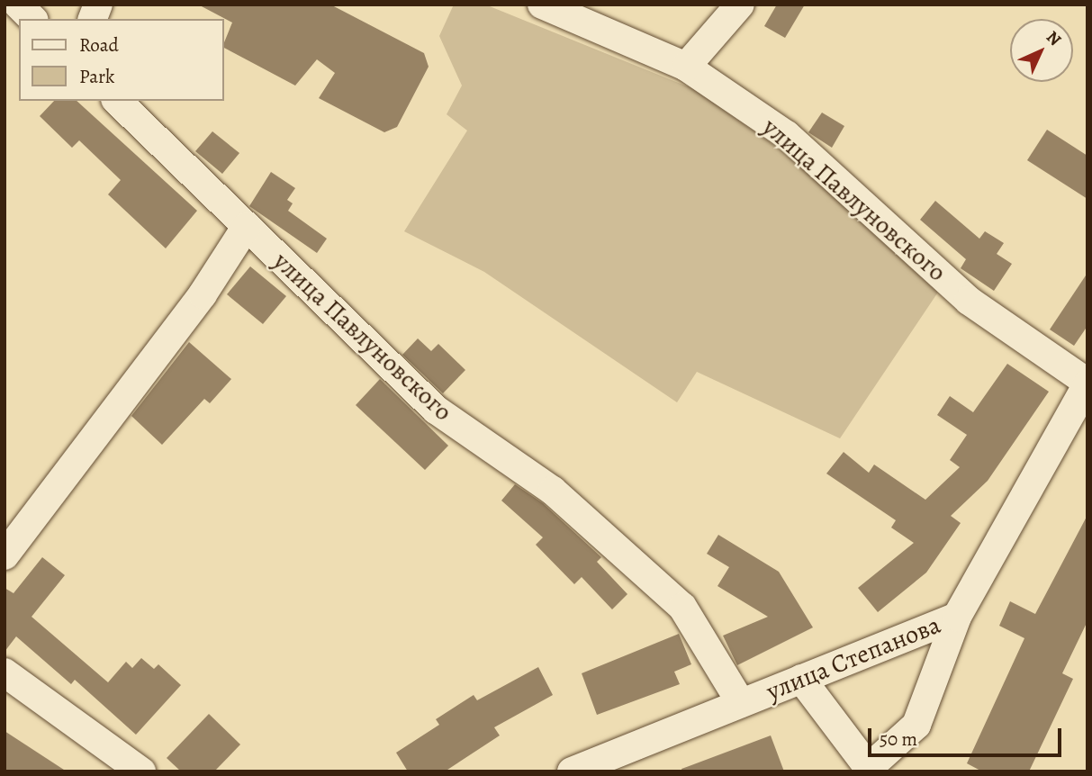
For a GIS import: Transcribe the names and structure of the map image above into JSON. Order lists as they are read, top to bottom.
{
  "streets": {
    "street": ["улица Павлуновского", "улица Степанова"]
  },
  "crossings": [
    ["улица Павлуновского", "улица Степанова"]
  ],
  "legend": ["Road", "Park"],
  "scale_bar": "50 m",
  "north": "top right"
}
